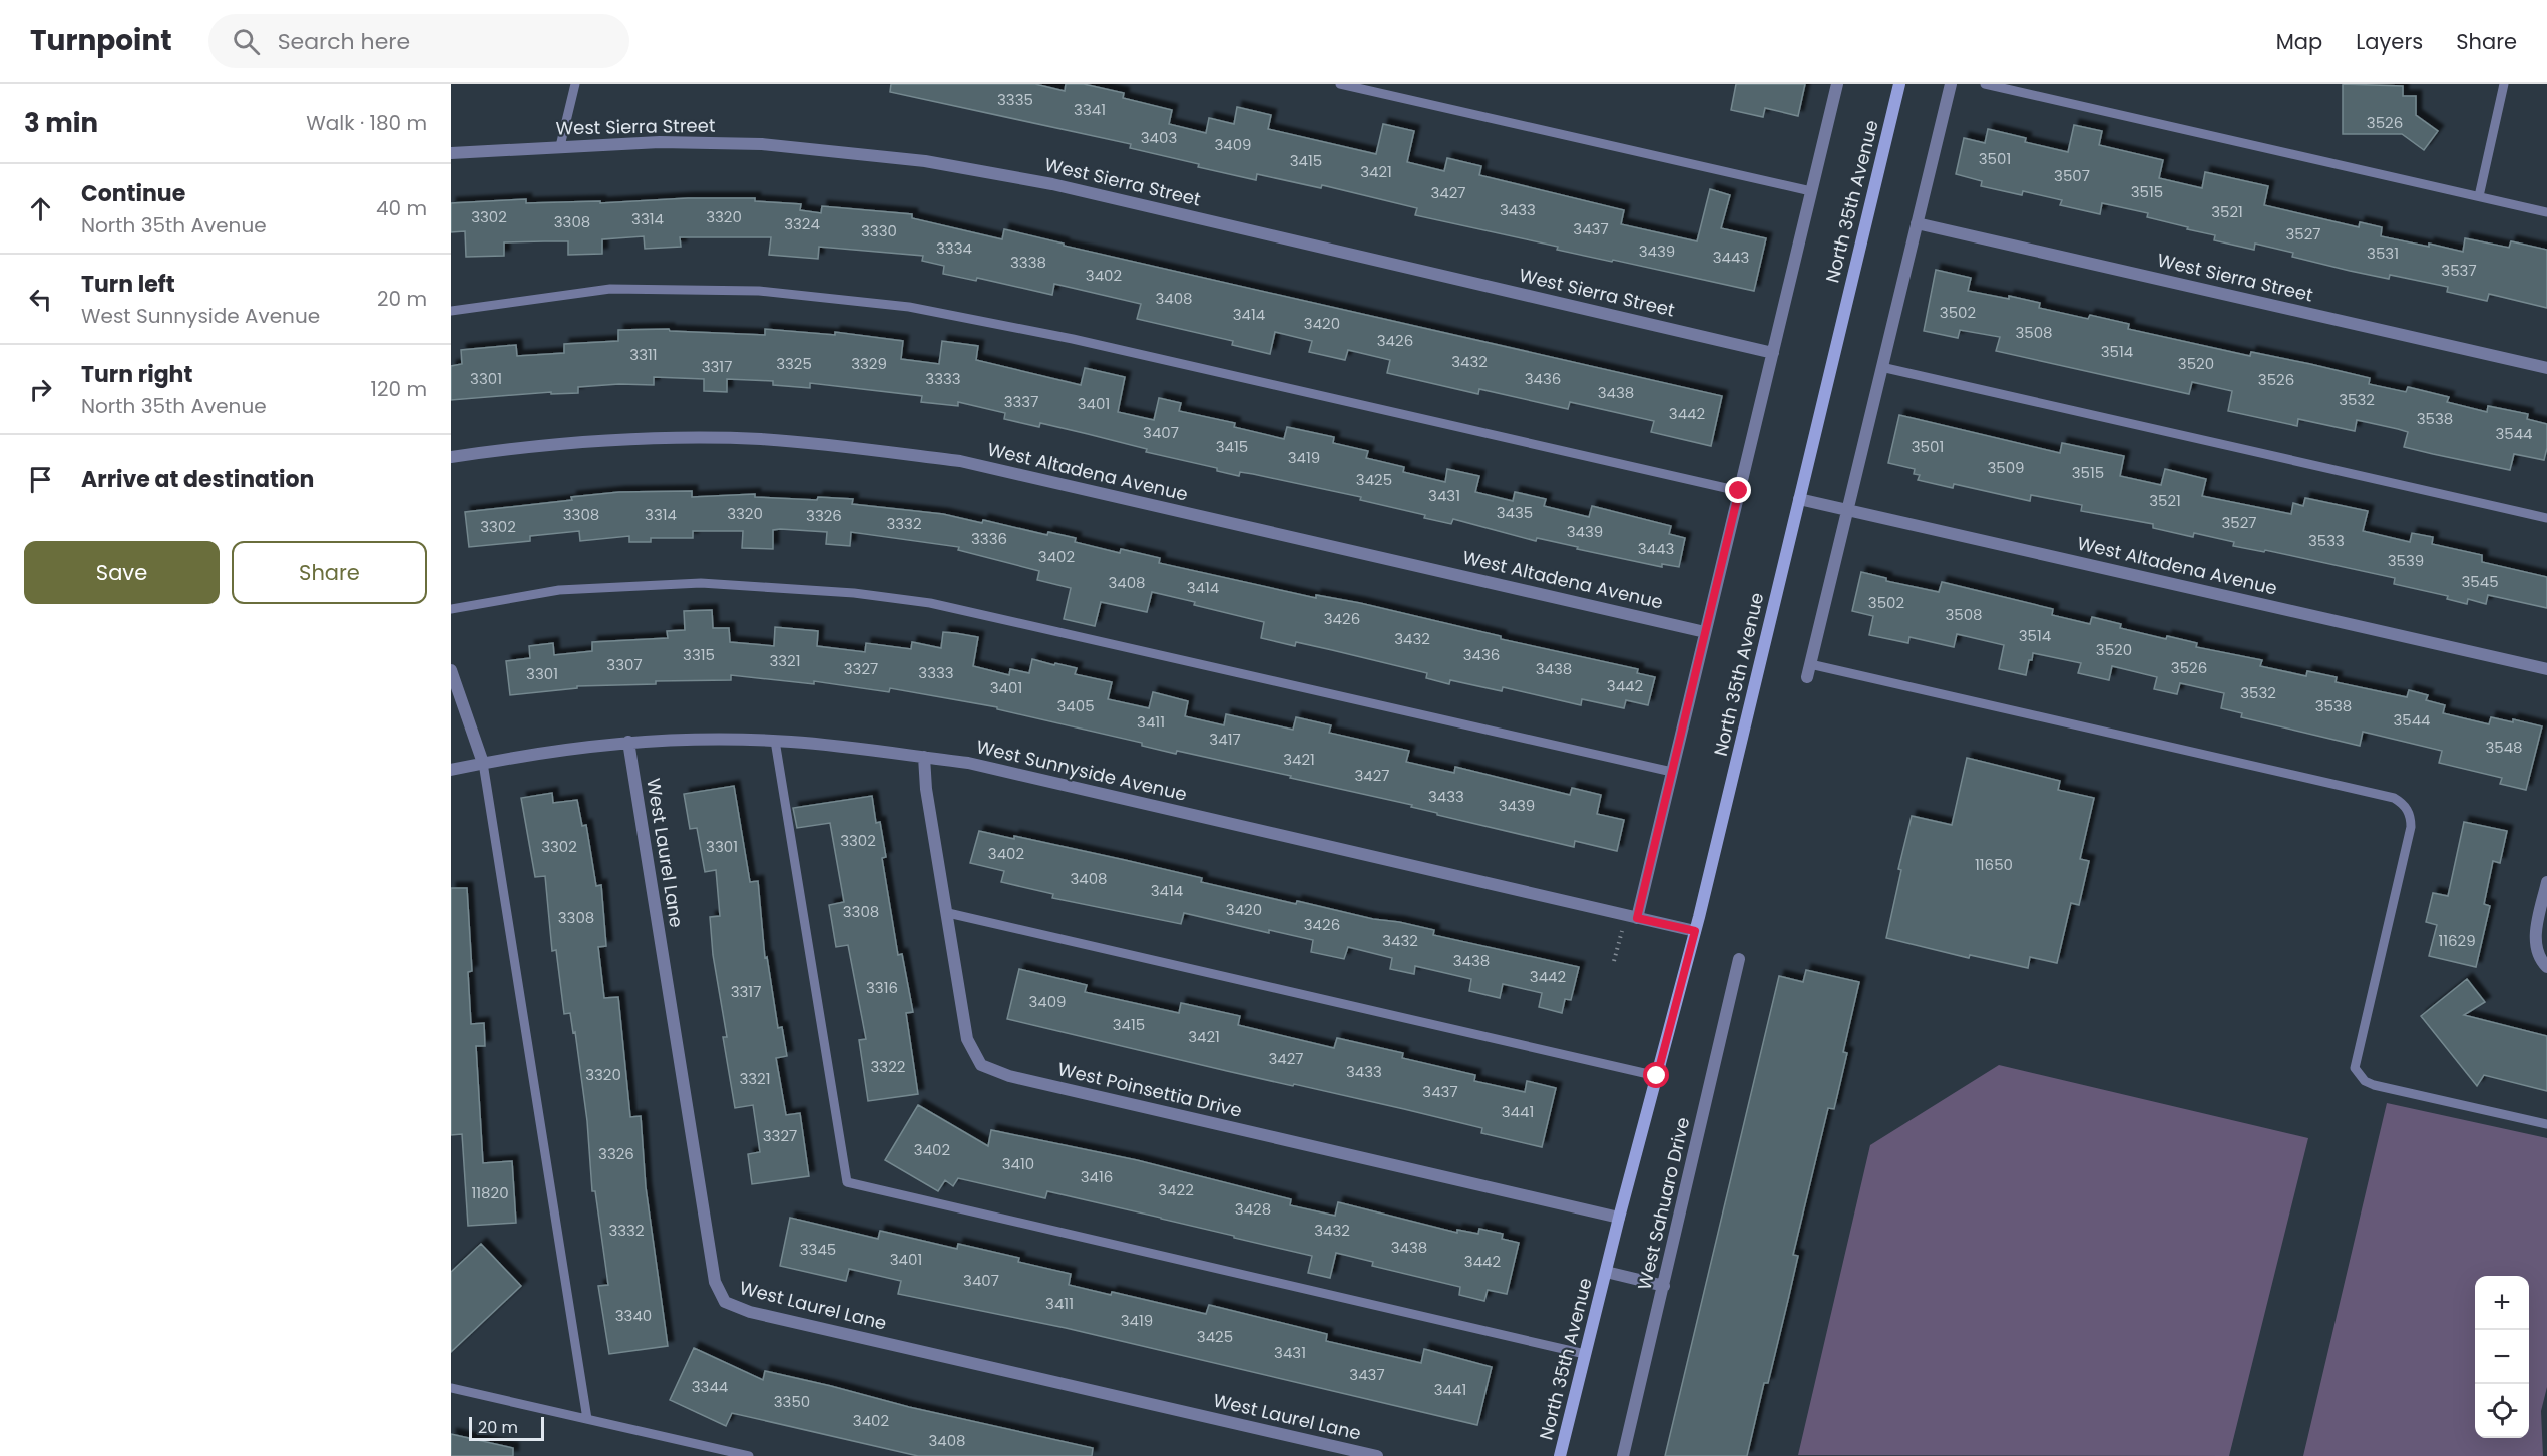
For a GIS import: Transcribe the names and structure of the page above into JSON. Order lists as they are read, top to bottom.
{
  "streets": {
    "main road": ["North 35th Avenue"],
    "street": [
      "West Sierra Street",
      "West Altadena Avenue",
      "West Sunnyside Avenue",
      "West Laurel Lane",
      "West Poinsettia Drive",
      "West Sahuaro Drive"
    ]
  },
  "crossings": [
    ["North 35th Avenue", "West Altadena Avenue"],
    ["North 35th Avenue", "West Sunnyside Avenue"],
    ["North 35th Avenue", "West Poinsettia Drive"],
    ["North 35th Avenue", "West Sahuaro Drive"],
    ["West Sunnyside Avenue", "West Laurel Lane"],
    ["West Sunnyside Avenue", "West Poinsettia Drive"]
  ],
  "house_numbers": [
    "3335",
    "3341",
    "3526",
    "3403",
    "3409",
    "3501",
    "3415",
    "3421",
    "3507",
    "3515",
    "3427",
    "3433",
    "3521",
    "3302",
    "3320",
    "3314",
    "3308",
    "3324",
    "3437",
    "3330",
    "3527",
    "3334",
    "3439",
    "3531",
    "3443",
    "3338",
    "3537",
    "3402",
    "3408",
    "3502",
    "3414",
    "3420",
    "3508",
    "3426",
    "3514",
    "3311",
    "3432",
    "3325",
    "3329",
    "3520",
    "3317",
    "3301",
    "3333",
    "3436",
    "3526",
    "3438",
    "3532",
    "3337",
    "3401",
    "3442",
    "3538",
    "3407",
    "3544",
    "3415",
    "3501",
    "3419",
    "3509",
    "3515",
    "3425",
    "3431",
    "3521",
    "3435",
    "3320",
    "3308",
    "3314",
    "3326",
    "3527",
    "3332",
    "3302",
    "3439",
    "3336",
    "3533",
    "3443",
    "3402",
    "3539",
    "3545",
    "3408",
    "3414",
    "3502",
    "3508",
    "3426",
    "3514",
    "3432",
    "3520",
    "3315",
    "3436",
    "3321",
    "3307",
    "3526",
    "3327",
    "3438",
    "3333",
    "3301",
    "3442",
    "3401",
    "3532",
    "3405",
    "3538",
    "3544",
    "3411",
    "3417",
    "3548",
    "3421",
    "3427",
    "3433",
    "3439",
    "3302",
    "3302",
    "3301",
    "3402",
    "11650",
    "3408",
    "3414",
    "3420",
    "3308",
    "3308",
    "3426",
    "3432",
    "11629",
    "3438",
    "3442",
    "3316",
    "3317",
    "3409",
    "3415",
    "3421",
    "3427",
    "3322",
    "3433",
    "3320",
    "3321",
    "3437",
    "3441",
    "3327",
    "3402",
    "3326",
    "3410",
    "3416",
    "3422",
    "11820",
    "3428",
    "3332",
    "3432",
    "3438",
    "3345",
    "3401",
    "3442",
    "3407",
    "3411",
    "3340",
    "3419",
    "3425",
    "3431",
    "3437",
    "3344",
    "3441",
    "3350",
    "3402",
    "3408"
  ],
  "scale_bar": "20 m",
  "page": {
    "header": "Turnpoint",
    "search": "Search here",
    "nav": ["Map", "Layers", "Share"],
    "heading": ["3 min", "Walk · 180 m"],
    "list": [
      ["Continue", "North 35th Avenue", "40 m"],
      ["Turn left", "West Sunnyside Avenue", "20 m"],
      ["Turn right", "North 35th Avenue", "120 m"],
      "Arrive at destination"
    ],
    "buttons": ["Save", "Share"],
    "map_buttons": ["+", "−"],
    "scale": "20 m"
  }
}
